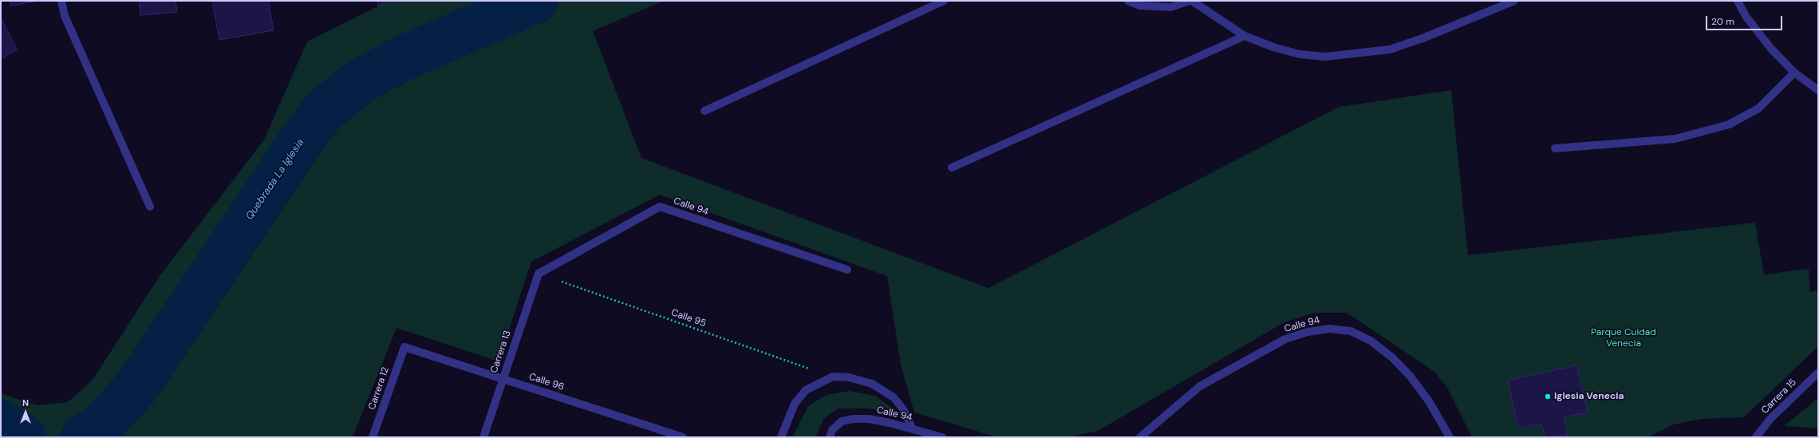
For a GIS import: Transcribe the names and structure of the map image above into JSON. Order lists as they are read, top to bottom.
{
  "streets": {
    "street": [
      "Calle 94",
      "Carrera 13",
      "Calle 96",
      "Carrera 12",
      "Carrera 15"
    ],
    "path": ["Calle 95"]
  },
  "crossings": [
    ["Calle 94", "Calle 95"],
    ["Calle 94", "Carrera 13"],
    ["Calle 95", "Carrera 13"],
    ["Carrera 13", "Calle 96"],
    ["Calle 96", "Carrera 12"]
  ],
  "water": ["Quebrada La Iglesia"],
  "parks": ["Parque Cuidad Venecia"],
  "places": ["Iglesia Venecia"],
  "scale_bar": "20 m",
  "north": "top"
}
